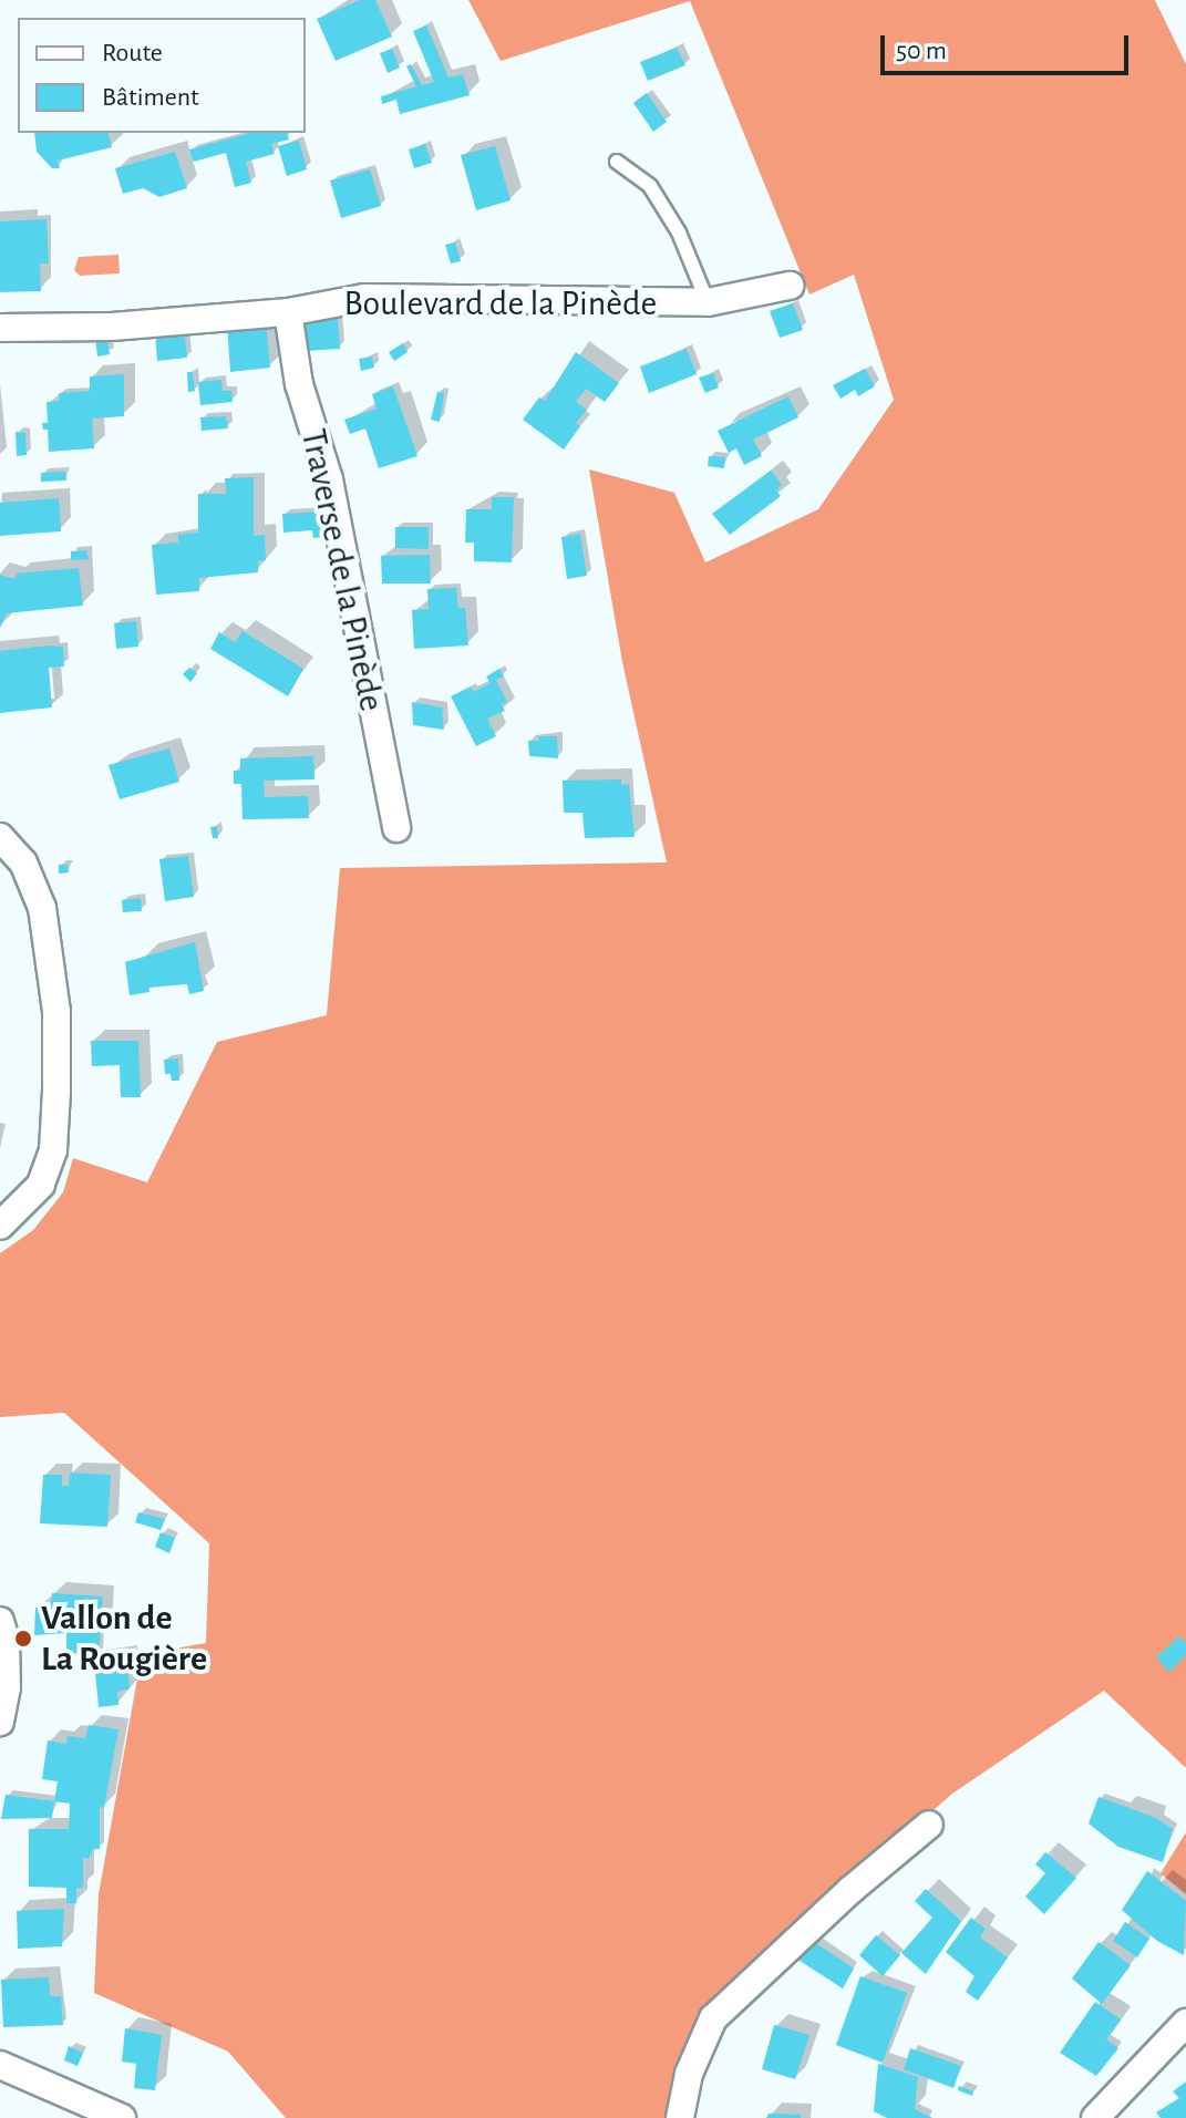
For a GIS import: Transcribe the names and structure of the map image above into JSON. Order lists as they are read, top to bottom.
{
  "streets": {
    "street": ["Boulevard de la Pinède", "Traverse de la Pinède"]
  },
  "crossings": [
    ["Boulevard de la Pinède", "Traverse de la Pinède"]
  ],
  "places": ["Vallon de La Rougière"],
  "legend": ["Route", "Bâtiment"],
  "scale_bar": "50 m"
}
